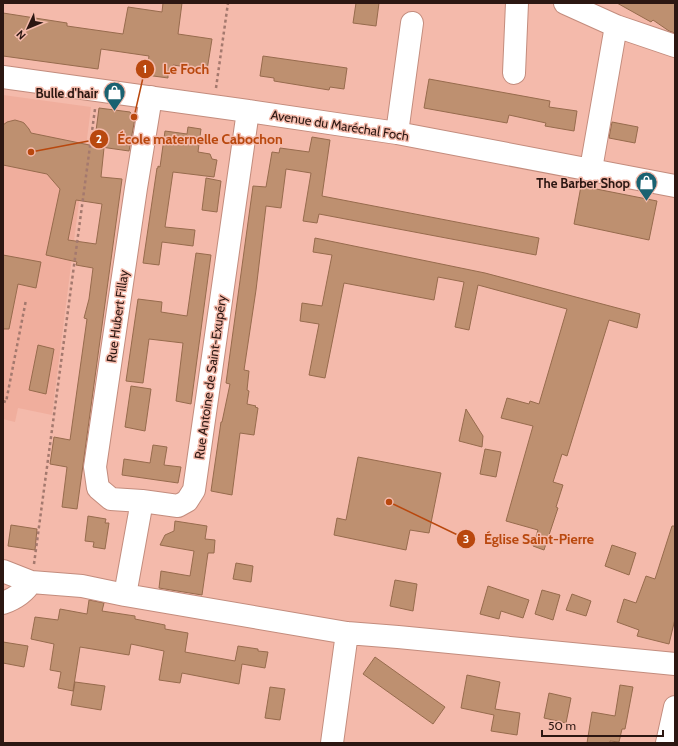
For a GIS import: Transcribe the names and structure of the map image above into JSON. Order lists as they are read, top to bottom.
{
  "streets": {
    "street": ["Avenue du Maréchal Foch", "Rue Hubert Fillay", "Rue Antoine de Saint-Exupéry"]
  },
  "crossings": [
    ["Avenue du Maréchal Foch", "Rue Hubert Fillay"],
    ["Avenue du Maréchal Foch", "Rue Antoine de Saint-Exupéry"],
    ["Rue Hubert Fillay", "Rue Antoine de Saint-Exupéry"]
  ],
  "places": {
    "shop": ["Bulle d'hair", "The Barber Shop"],
    "other": ["Le Foch", "École maternelle Cabochon", "Église Saint-Pierre"]
  },
  "scale_bar": "50 m",
  "north": "bottom left"
}
